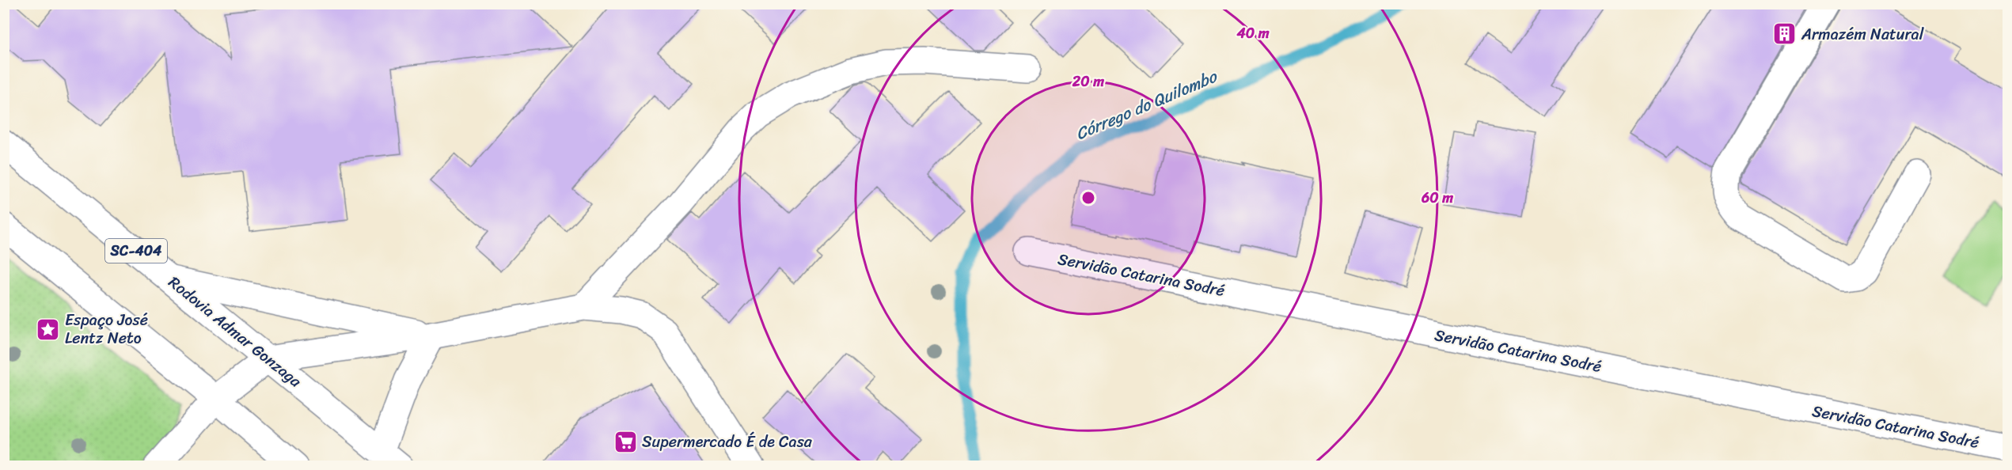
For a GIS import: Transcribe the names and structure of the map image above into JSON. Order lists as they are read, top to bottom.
{
  "streets": {
    "street": ["SC-404", "Servidão Catarina Sodré", "Rodovia Admar Gonzaga"]
  },
  "water": ["Córrego do Quilombo"],
  "places": {
    "building": ["Armazém Natural"],
    "place": ["Espaço José Lentz Neto"],
    "supermarket": ["Supermercado É de Casa"]
  },
  "rings": ["40 m", "20 m", "60 m"]
}
